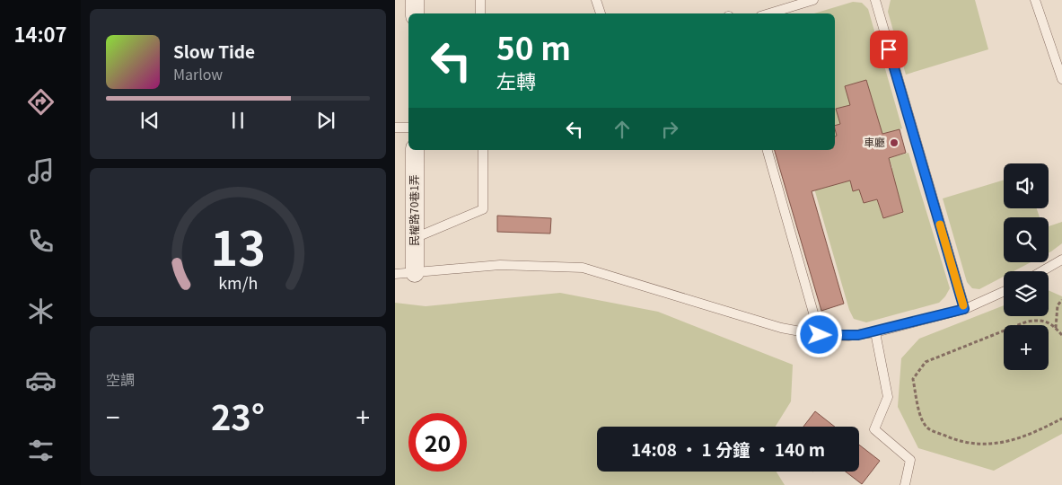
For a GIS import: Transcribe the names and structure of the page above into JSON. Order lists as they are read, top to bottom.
{
  "streets": {
    "street": ["民權路70巷1弄"]
  },
  "places": ["車廳"],
  "page": {
    "tabs": "14:07",
    "turn": ["50 m", "左轉"],
    "song": ["Slow Tide", "Marlow"],
    "map_buttons": "+",
    "tile": "空調",
    "heat": ["−", "23°", "+"],
    "limit": "20",
    "trip": "14:08 · 1 分鐘 · 140 m",
    "gauge": ["13", "km/h"]
  }
}
